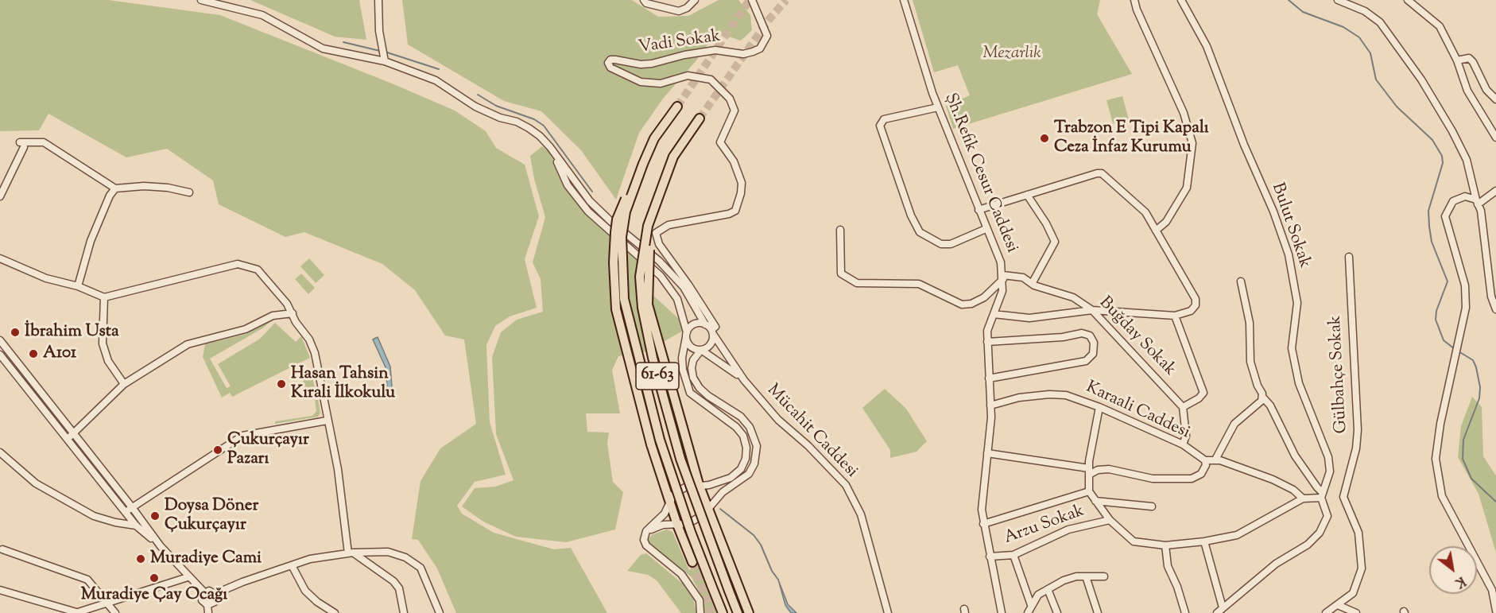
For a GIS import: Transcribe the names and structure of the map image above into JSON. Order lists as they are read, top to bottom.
{
  "streets": {
    "main road": ["61-63"],
    "street": [
      "Vadi Sokak",
      "Şh.Refik Cesur Caddesi",
      "Bulut Sokak",
      "Buğday Sokak",
      "Gülbahçe Sokak",
      "Karaali Caddesi",
      "Mücahit Caddesi",
      "Arzu Sokak"
    ]
  },
  "crossings": [
    ["Vadi Sokak", "Mücahit Caddesi"],
    ["Şh.Refik Cesur Caddesi", "Buğday Sokak"],
    ["Şh.Refik Cesur Caddesi", "Karaali Caddesi"],
    ["Şh.Refik Cesur Caddesi", "Arzu Sokak"]
  ],
  "parks": ["Mezarlık"],
  "places": [
    "Trabzon E Tipi Kapalı Ceza İnfaz Kurumu",
    "İbrahim Usta",
    "A101",
    "Hasan Tahsin Kırali İlkokulu",
    "Çukurçayır Pazarı",
    "Doysa Döner Çukurçayır",
    "Muradiye Cami",
    "Muradiye Çay Ocağı"
  ],
  "north": "bottom right"
}
